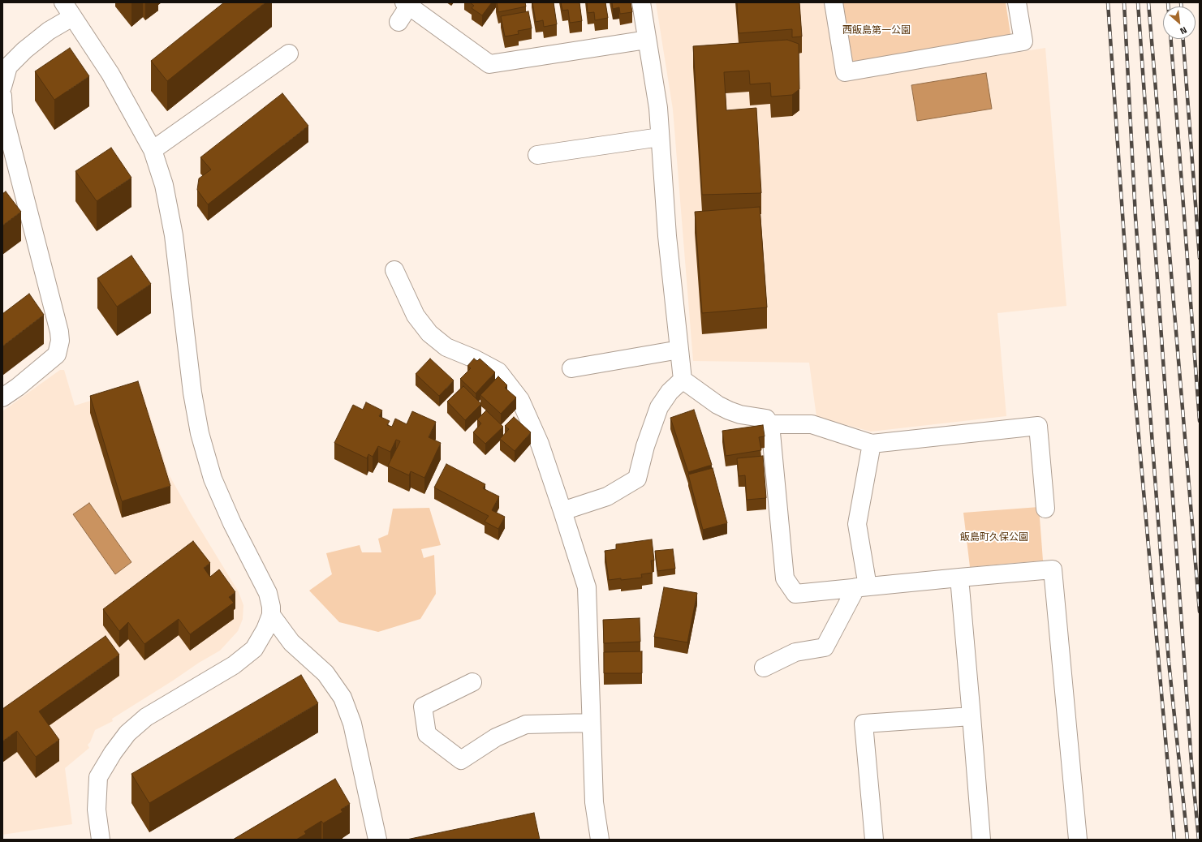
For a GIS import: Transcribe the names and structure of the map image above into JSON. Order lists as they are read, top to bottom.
{
  "parks": ["西飯島第一公園", "飯島町久保公園"],
  "north": "bottom right"
}
